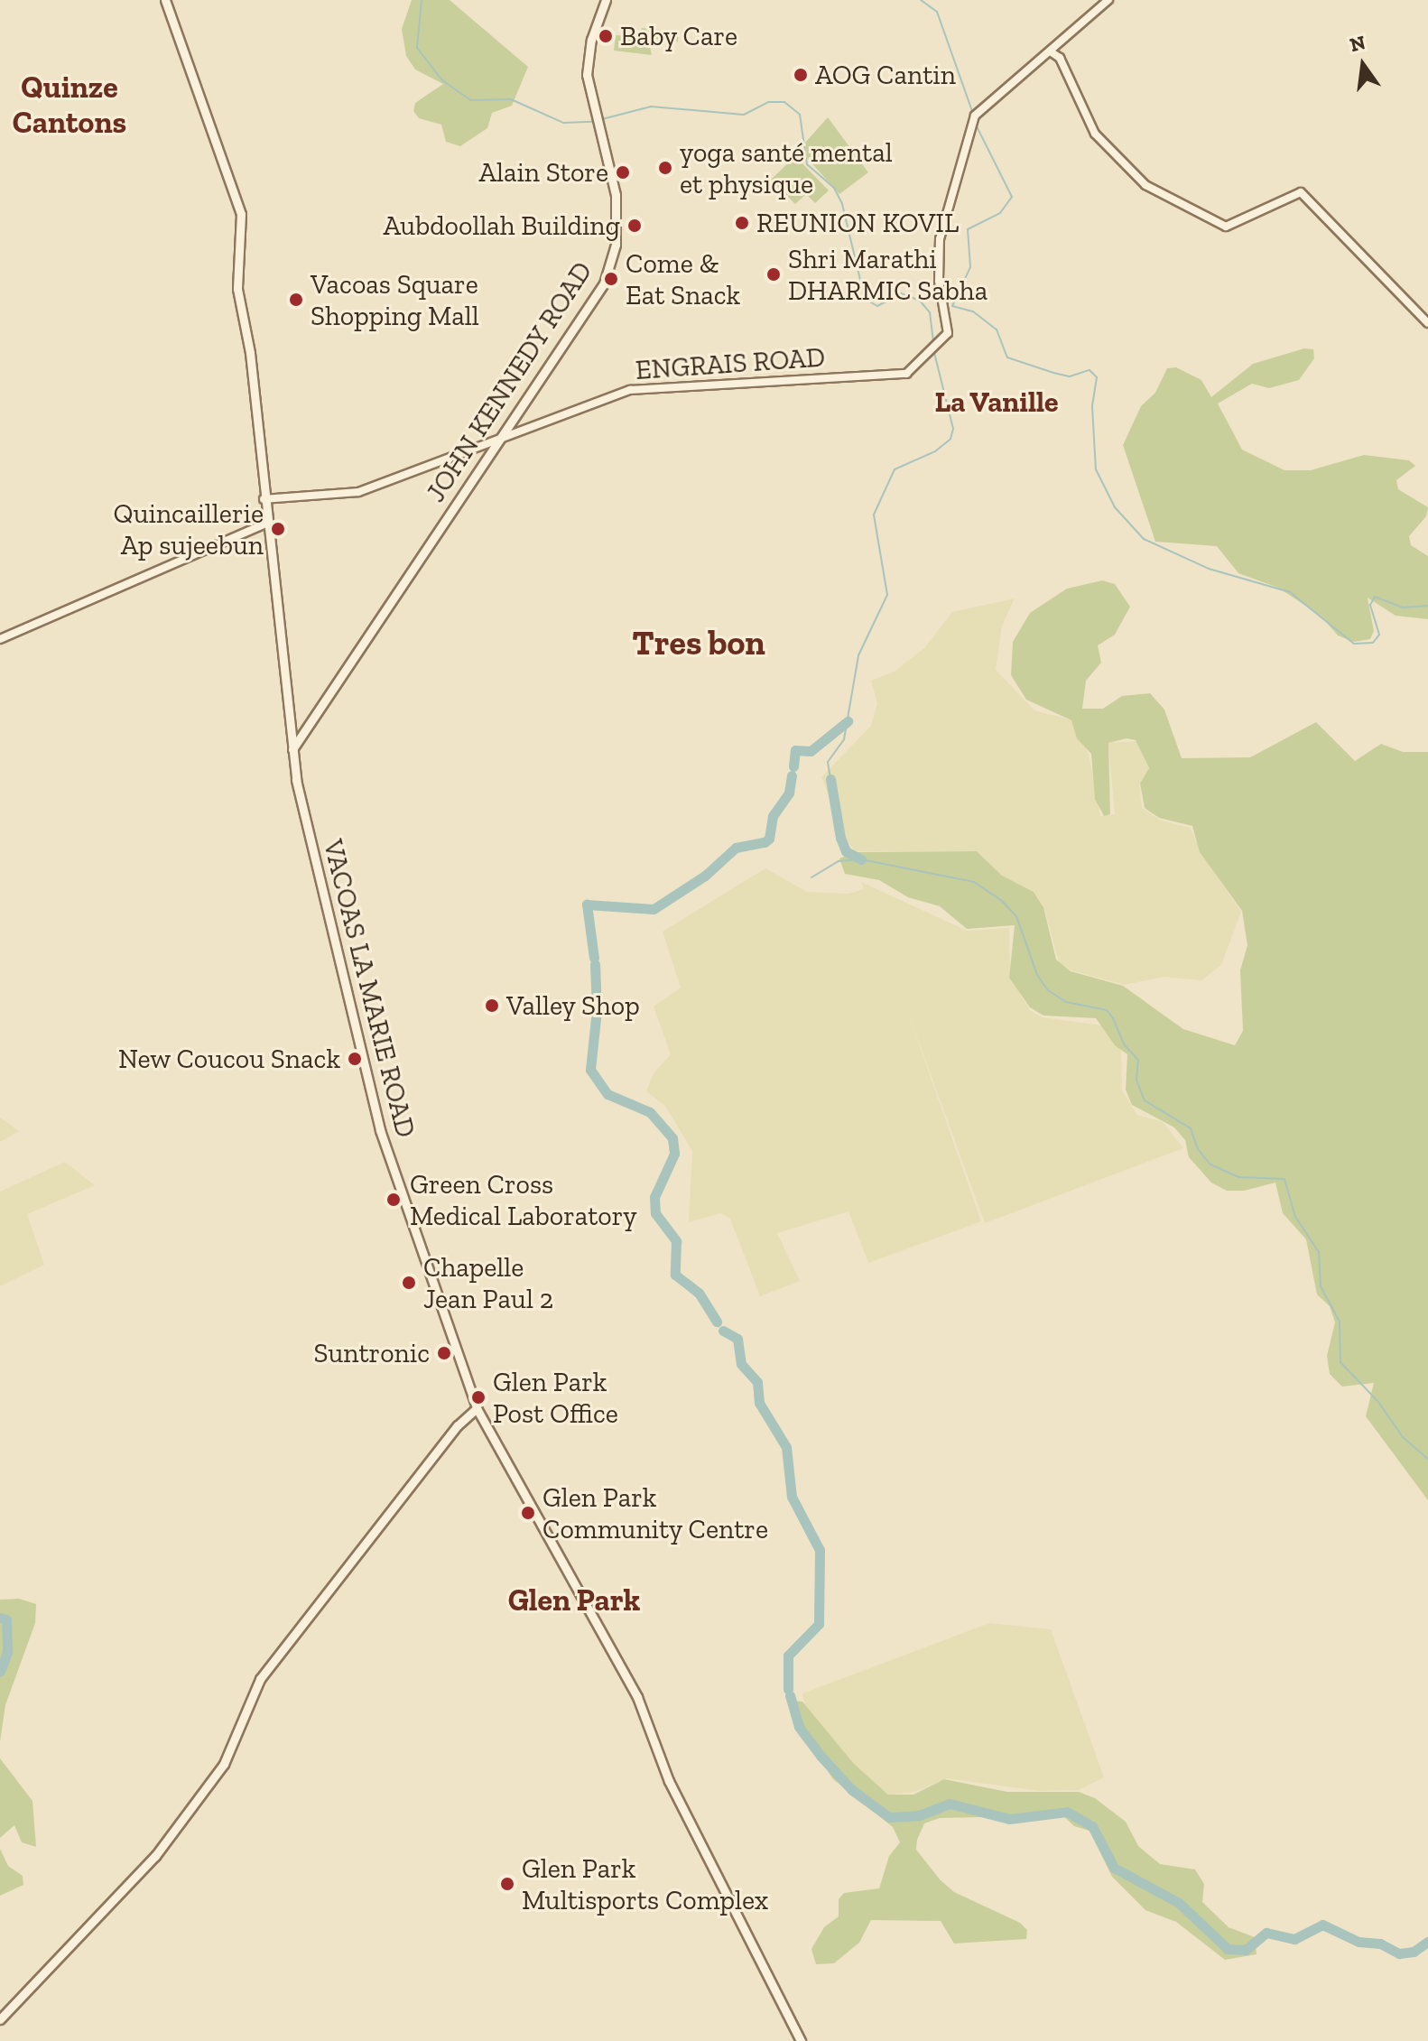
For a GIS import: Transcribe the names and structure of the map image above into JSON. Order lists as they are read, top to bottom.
{
  "streets": {
    "main road": ["JOHN KENNEDY ROAD", "VACOAS LA MARIE ROAD"],
    "street": ["ENGRAIS ROAD"]
  },
  "crossings": [
    ["ENGRAIS ROAD", "JOHN KENNEDY ROAD"],
    ["ENGRAIS ROAD", "VACOAS LA MARIE ROAD"],
    ["JOHN KENNEDY ROAD", "VACOAS LA MARIE ROAD"]
  ],
  "districts": [
    "Quinze Cantons",
    "La Vanille",
    "Tres bon",
    "Glen Park"
  ],
  "places": [
    "Baby Care",
    "AOG Cantin",
    "yoga santé mental et physique",
    "Alain Store",
    "REUNION KOVIL",
    "Aubdoollah Building",
    "Shri Marathi DHARMIC Sabha",
    "Come & Eat Snack",
    "Vacoas Square Shopping Mall",
    "Quincaillerie Ap sujeebun",
    "Valley Shop",
    "New Coucou Snack",
    "Green Cross Medical Laboratory",
    "Chapelle Jean Paul 2",
    "Suntronic",
    "Glen Park Post Office",
    "Glen Park Community Centre",
    "Glen Park Multisports Complex"
  ],
  "north": "top"
}
